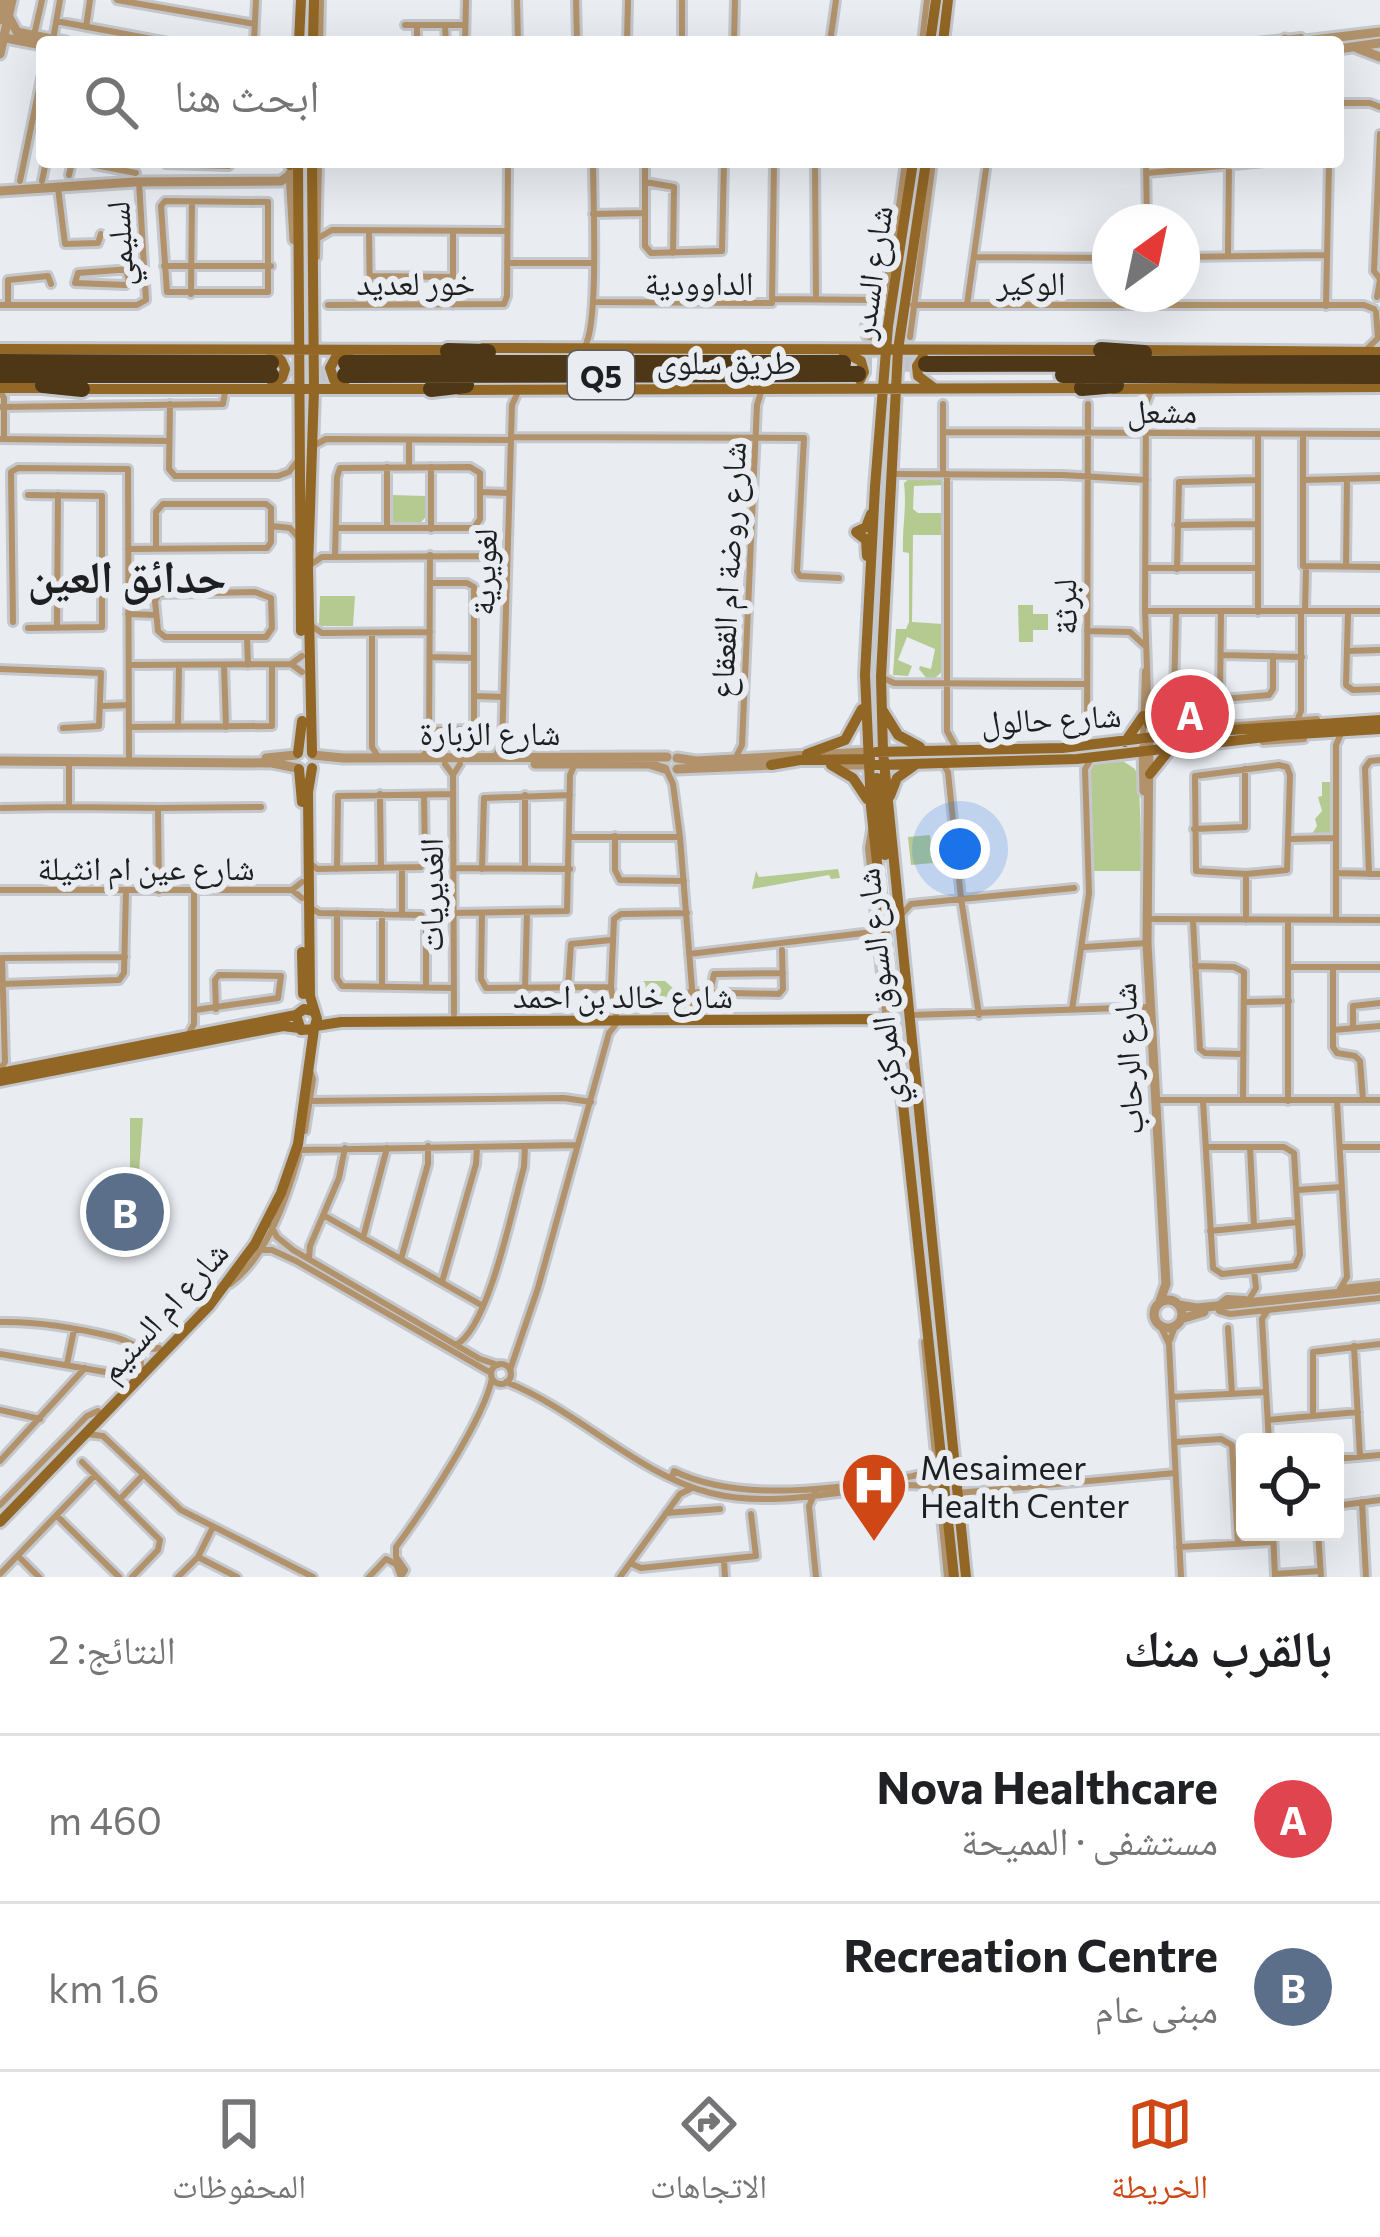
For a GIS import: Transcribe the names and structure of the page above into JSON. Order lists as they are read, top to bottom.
{
  "streets": {
    "highway": ["طريق سلوى", "Q5"],
    "main road": [
      "شارع السدر",
      "شارع حالول",
      "شارع السوق المركزي",
      "شارع خالد بن احمد",
      "شارع ام السنيم"
    ],
    "street": [
      "لسليمي",
      "خور لعديد",
      "الداوودية",
      "الوكير",
      "مشعل",
      "شارع روضة ام القعقاع",
      "لغويرية",
      "لبرثة",
      "شارع الزبارة",
      "شارع عين ام انثيلة",
      "الغديريات",
      "شارع الرحاب"
    ]
  },
  "crossings": [
    ["شارع السدر", "الوكير"],
    ["شارع السدر", "طريق سلوى"],
    ["شارع السدر", "شارع السوق المركزي"],
    ["طريق سلوى", "شارع روضة ام القعقاع"],
    ["طريق سلوى", "لغويرية"],
    ["طريق سلوى", "لبرثة"],
    ["طريق سلوى", "شارع السوق المركزي"],
    ["طريق سلوى", "شارع الرحاب"],
    ["طريق سلوى", "شارع ام السنيم"],
    ["مشعل", "لبرثة"],
    ["مشعل", "شارع الرحاب"],
    ["شارع روضة ام القعقاع", "شارع الزبارة"],
    ["لبرثة", "شارع حالول"],
    ["شارع حالول", "شارع الزبارة"],
    ["شارع حالول", "شارع السوق المركزي"],
    ["شارع حالول", "شارع الرحاب"],
    ["شارع الزبارة", "شارع السوق المركزي"],
    ["شارع الزبارة", "شارع ام السنيم"],
    ["شارع عين ام انثيلة", "شارع ام السنيم"],
    ["الغديريات", "شارع خالد بن احمد"],
    ["شارع السوق المركزي", "شارع خالد بن احمد"],
    ["شارع خالد بن احمد", "شارع ام السنيم"]
  ],
  "districts": ["حدائق العين"],
  "places": {
    "hospital": ["Mesaimeer Health Center"]
  },
  "north": "top right",
  "page": {
    "search": "ابحث هنا",
    "pins": ["A", "B"],
    "heading": ["بالقرب منك", "النتائج: 2"],
    "list": [
      {
        "mark": "A",
        "name": "Nova Healthcare",
        "note": "مستشفى · المميحة",
        "value": "460 m"
      },
      {
        "mark": "B",
        "name": "Recreation Centre",
        "note": "مبنى عام",
        "value": "1.6 km"
      }
    ],
    "nav": ["الخريطة", "الاتجاهات", "المحفوظات"]
  }
}
